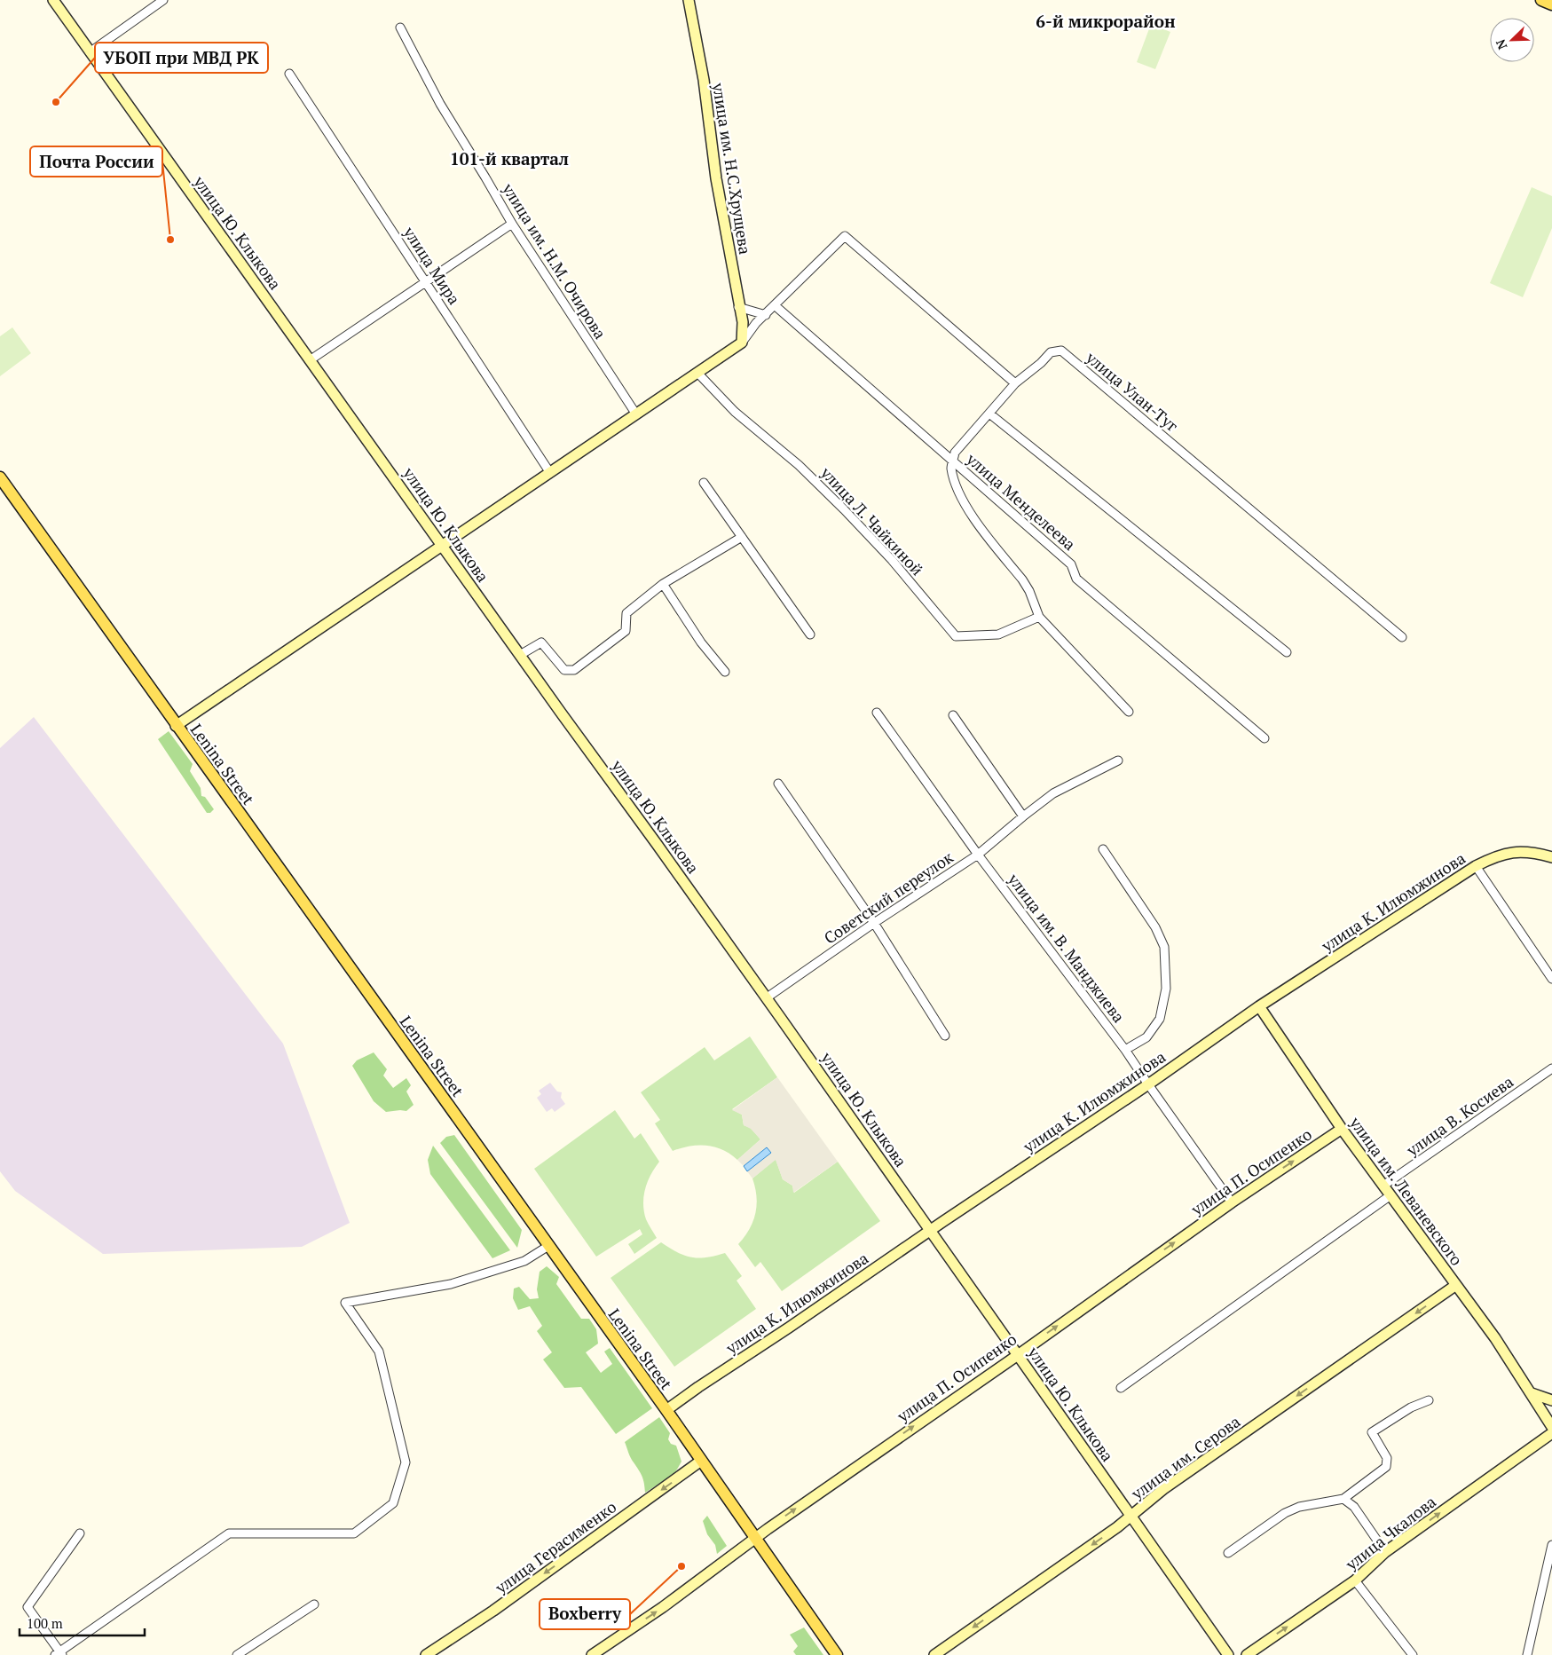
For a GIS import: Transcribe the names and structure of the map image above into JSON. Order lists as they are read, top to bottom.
{
  "streets": {
    "main road": [
      "улица им. Н.С.Хрущева",
      "улица Ю. Клыкова",
      "Lenina Street",
      "улица К. Илюмжинова",
      "улица П. Осипенко",
      "улица им. Леваневского",
      "улица им. Серова",
      "улица Чкалова",
      "улица Герасименко"
    ],
    "street": [
      "улица им. Н.М. Очирова",
      "улица Мира",
      "улица Улан-Туг",
      "улица Менделеева",
      "улица Л. Чайкиной",
      "Советский переулок",
      "улица им. В. Манджиева",
      "улица В. Косиева"
    ]
  },
  "crossings": [
    ["улица Ю. Клыкова", "Советский переулок"],
    ["улица Ю. Клыкова", "улица К. Илюмжинова"],
    ["улица Ю. Клыкова", "улица П. Осипенко"],
    ["улица Ю. Клыкова", "улица им. Серова"],
    ["Lenina Street", "улица К. Илюмжинова"],
    ["Lenina Street", "улица П. Осипенко"],
    ["Lenina Street", "улица Герасименко"],
    ["Советский переулок", "улица им. В. Манджиева"],
    ["улица К. Илюмжинова", "улица им. В. Манджиева"],
    ["улица К. Илюмжинова", "улица им. Леваневского"],
    ["улица им. В. Манджиева", "улица П. Осипенко"],
    ["улица В. Косиева", "улица им. Леваневского"],
    ["улица П. Осипенко", "улица им. Леваневского"],
    ["улица им. Леваневского", "улица им. Серова"]
  ],
  "one_way": [
    "улица П. Осипенко",
    "улица им. Серова",
    "улица Чкалова",
    "улица Герасименко"
  ],
  "districts": ["6-й микрорайон", "101-й квартал"],
  "places": ["УБОП при МВД РК", "Почта России", "Boxberry"],
  "scale_bar": "100 m",
  "north": "bottom left"
}
